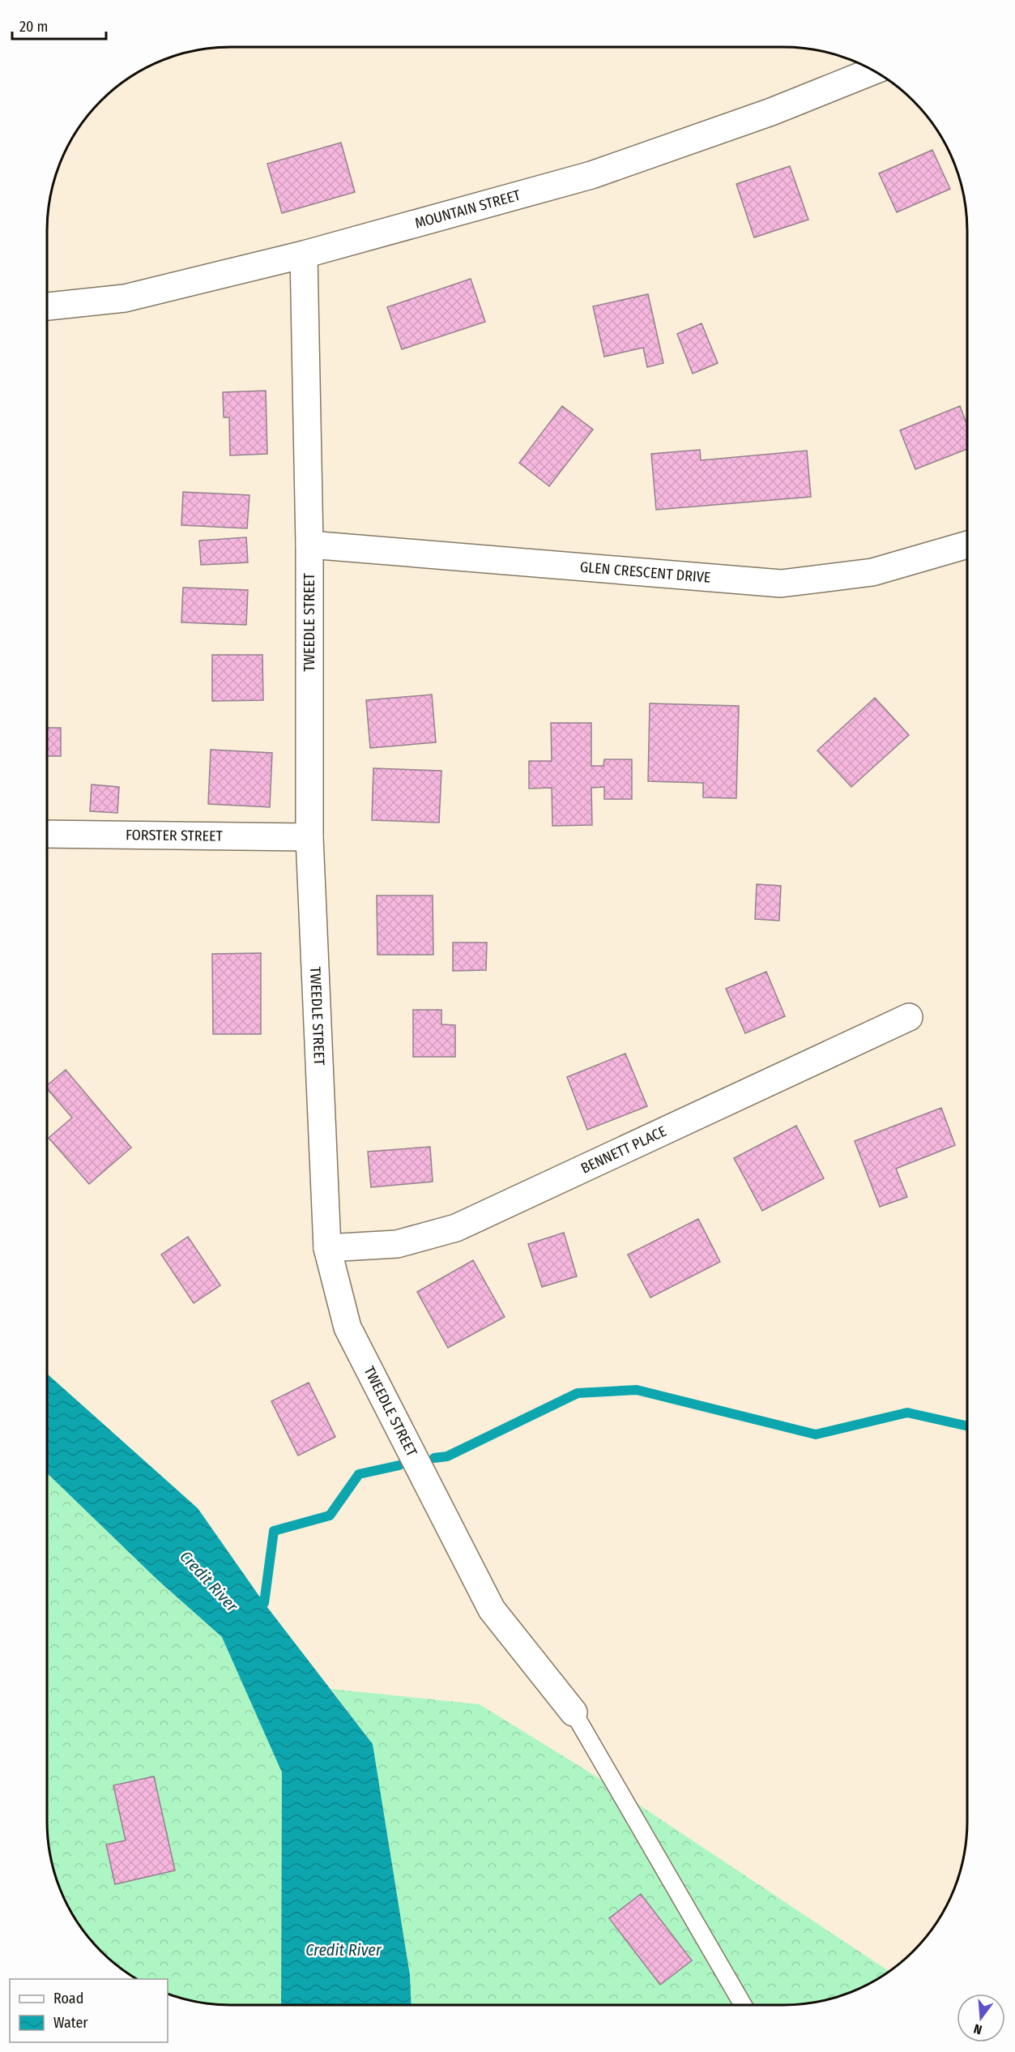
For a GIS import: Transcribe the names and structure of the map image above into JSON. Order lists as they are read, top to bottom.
{
  "streets": {
    "street": [
      "MOUNTAIN STREET",
      "GLEN CRESCENT DRIVE",
      "TWEEDLE STREET",
      "FORSTER STREET",
      "BENNETT PLACE"
    ]
  },
  "crossings": [
    ["MOUNTAIN STREET", "TWEEDLE STREET"],
    ["GLEN CRESCENT DRIVE", "TWEEDLE STREET"],
    ["TWEEDLE STREET", "FORSTER STREET"],
    ["TWEEDLE STREET", "BENNETT PLACE"]
  ],
  "water": ["Credit River"],
  "legend": ["Road", "Water"],
  "scale_bar": "20 m",
  "north": "bottom"
}
